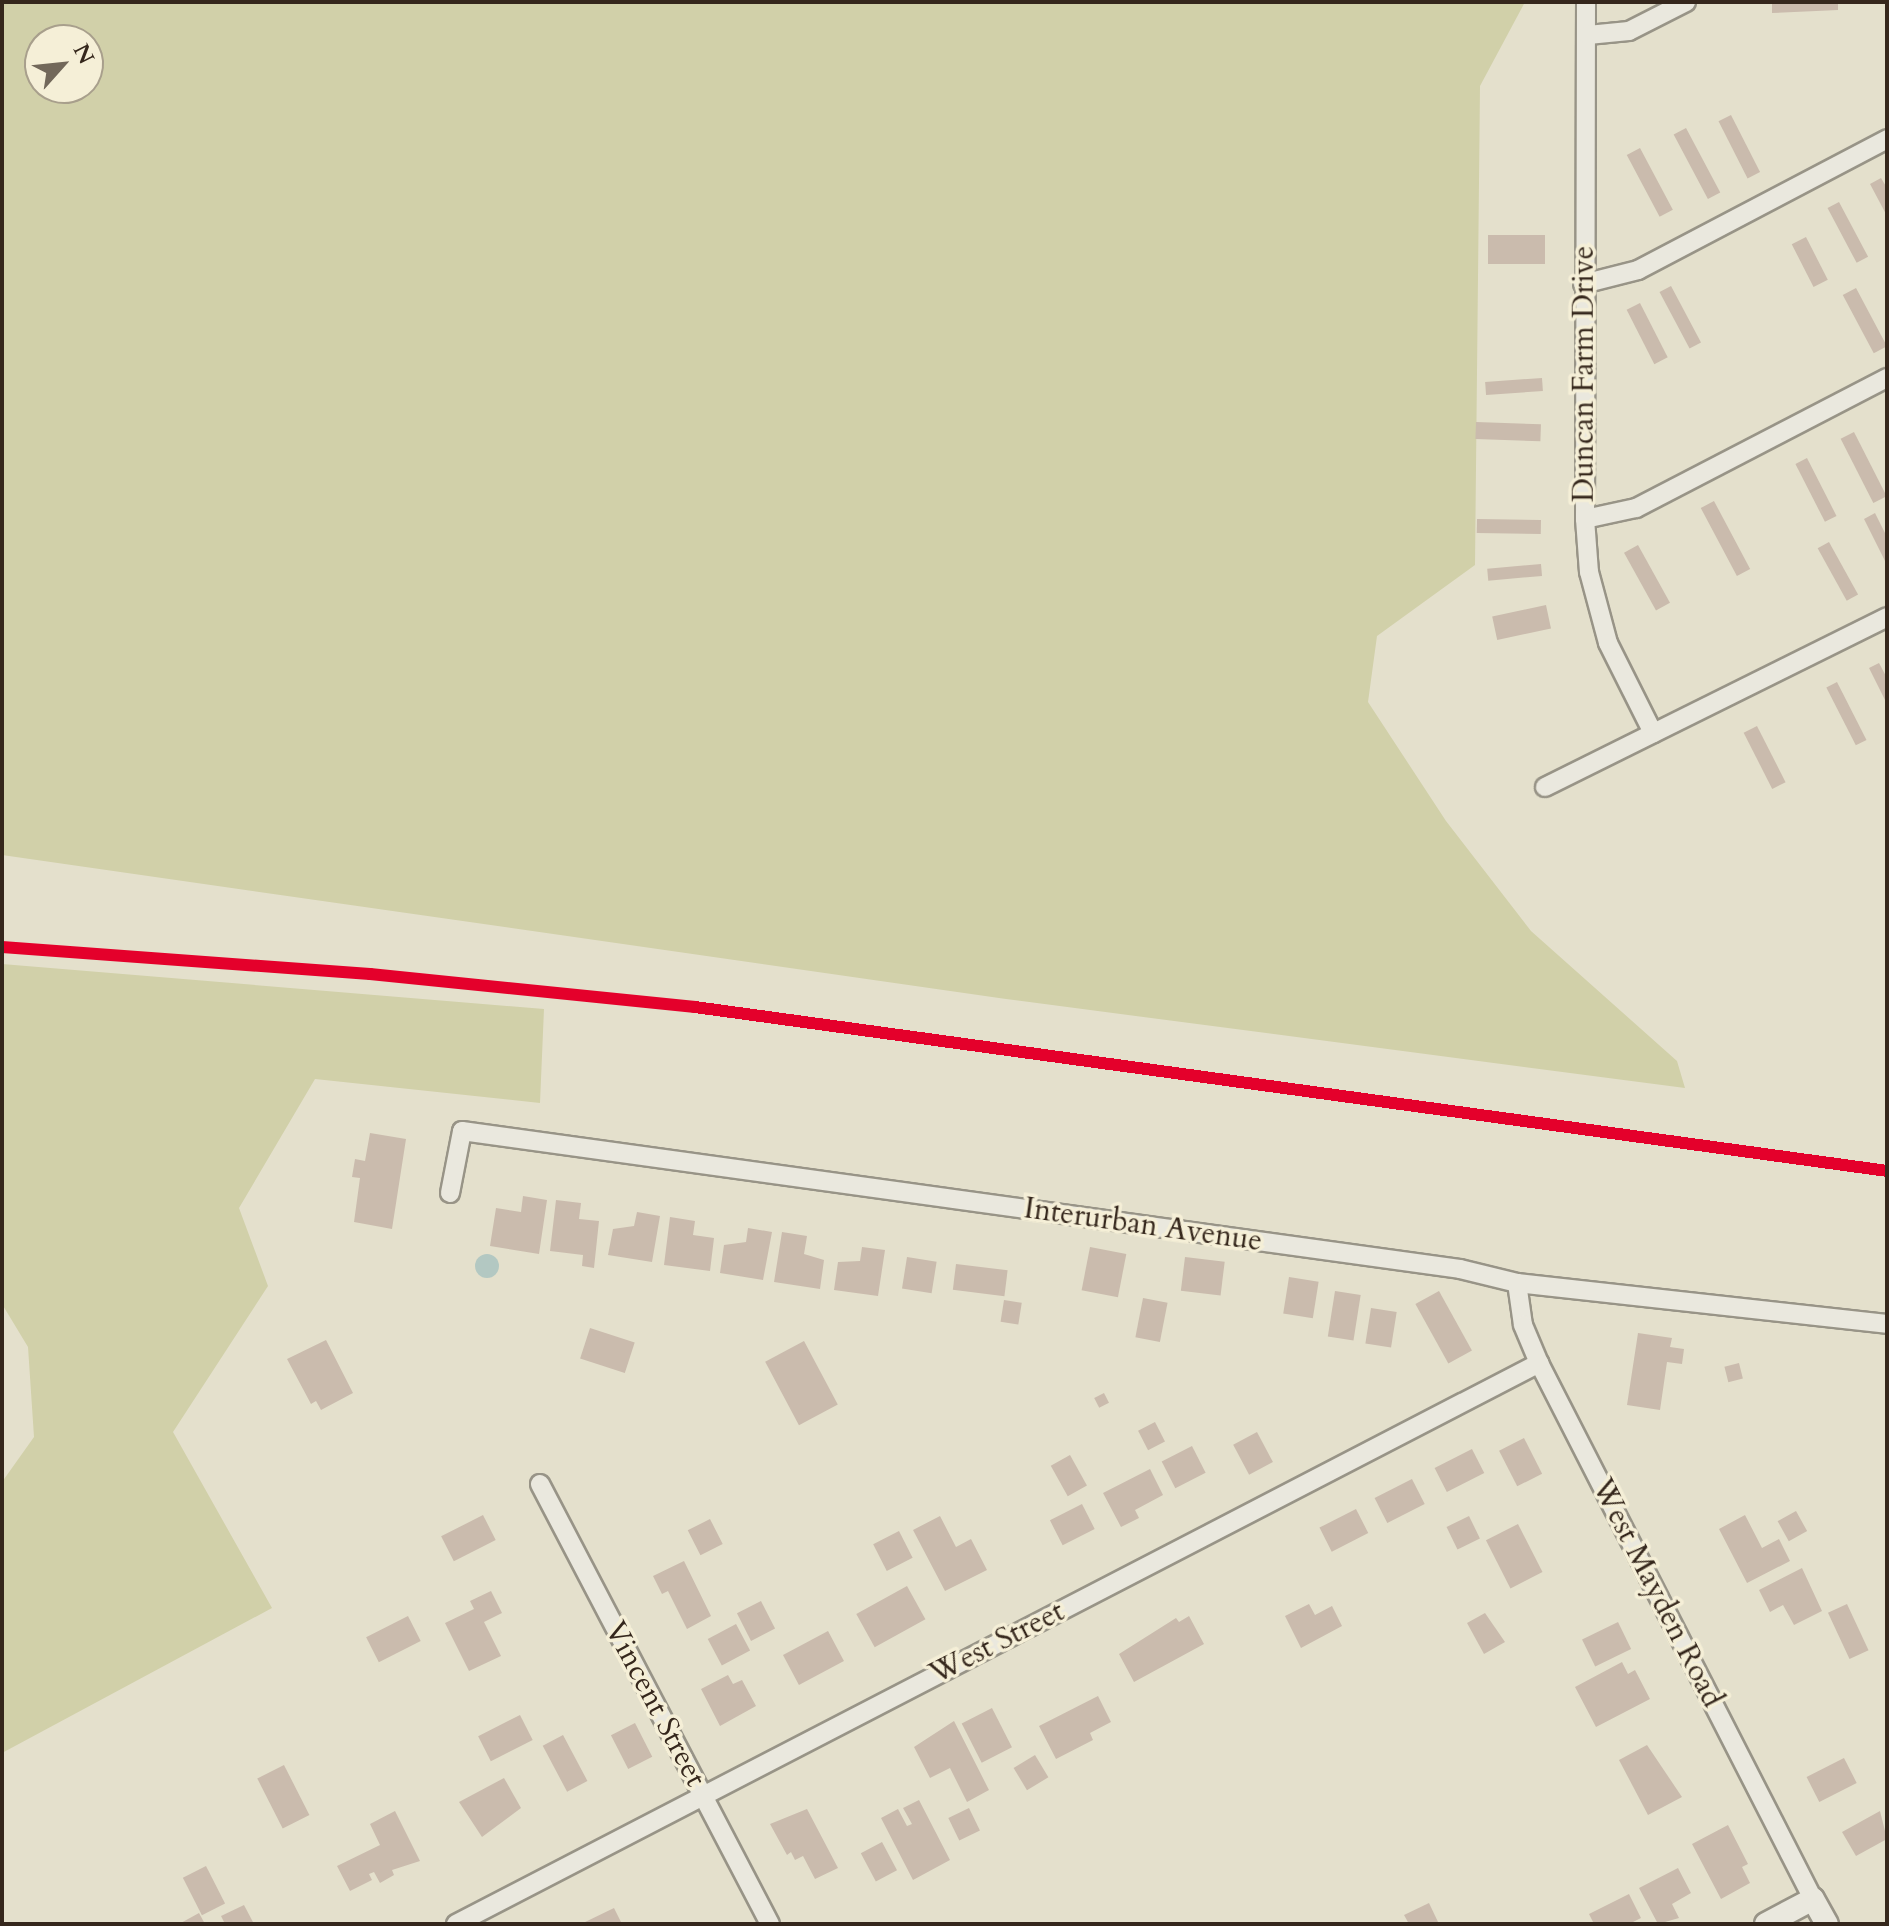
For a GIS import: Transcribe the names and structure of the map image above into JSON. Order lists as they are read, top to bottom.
{
  "streets": {
    "street": [
      "Duncan Farm Drive",
      "Interurban Avenue",
      "West Mayden Road",
      "West Street",
      "Vincent Street"
    ]
  },
  "crossings": [
    ["Interurban Avenue", "West Mayden Road"],
    ["West Mayden Road", "West Street"],
    ["West Street", "Vincent Street"]
  ],
  "north": "top right"
}
